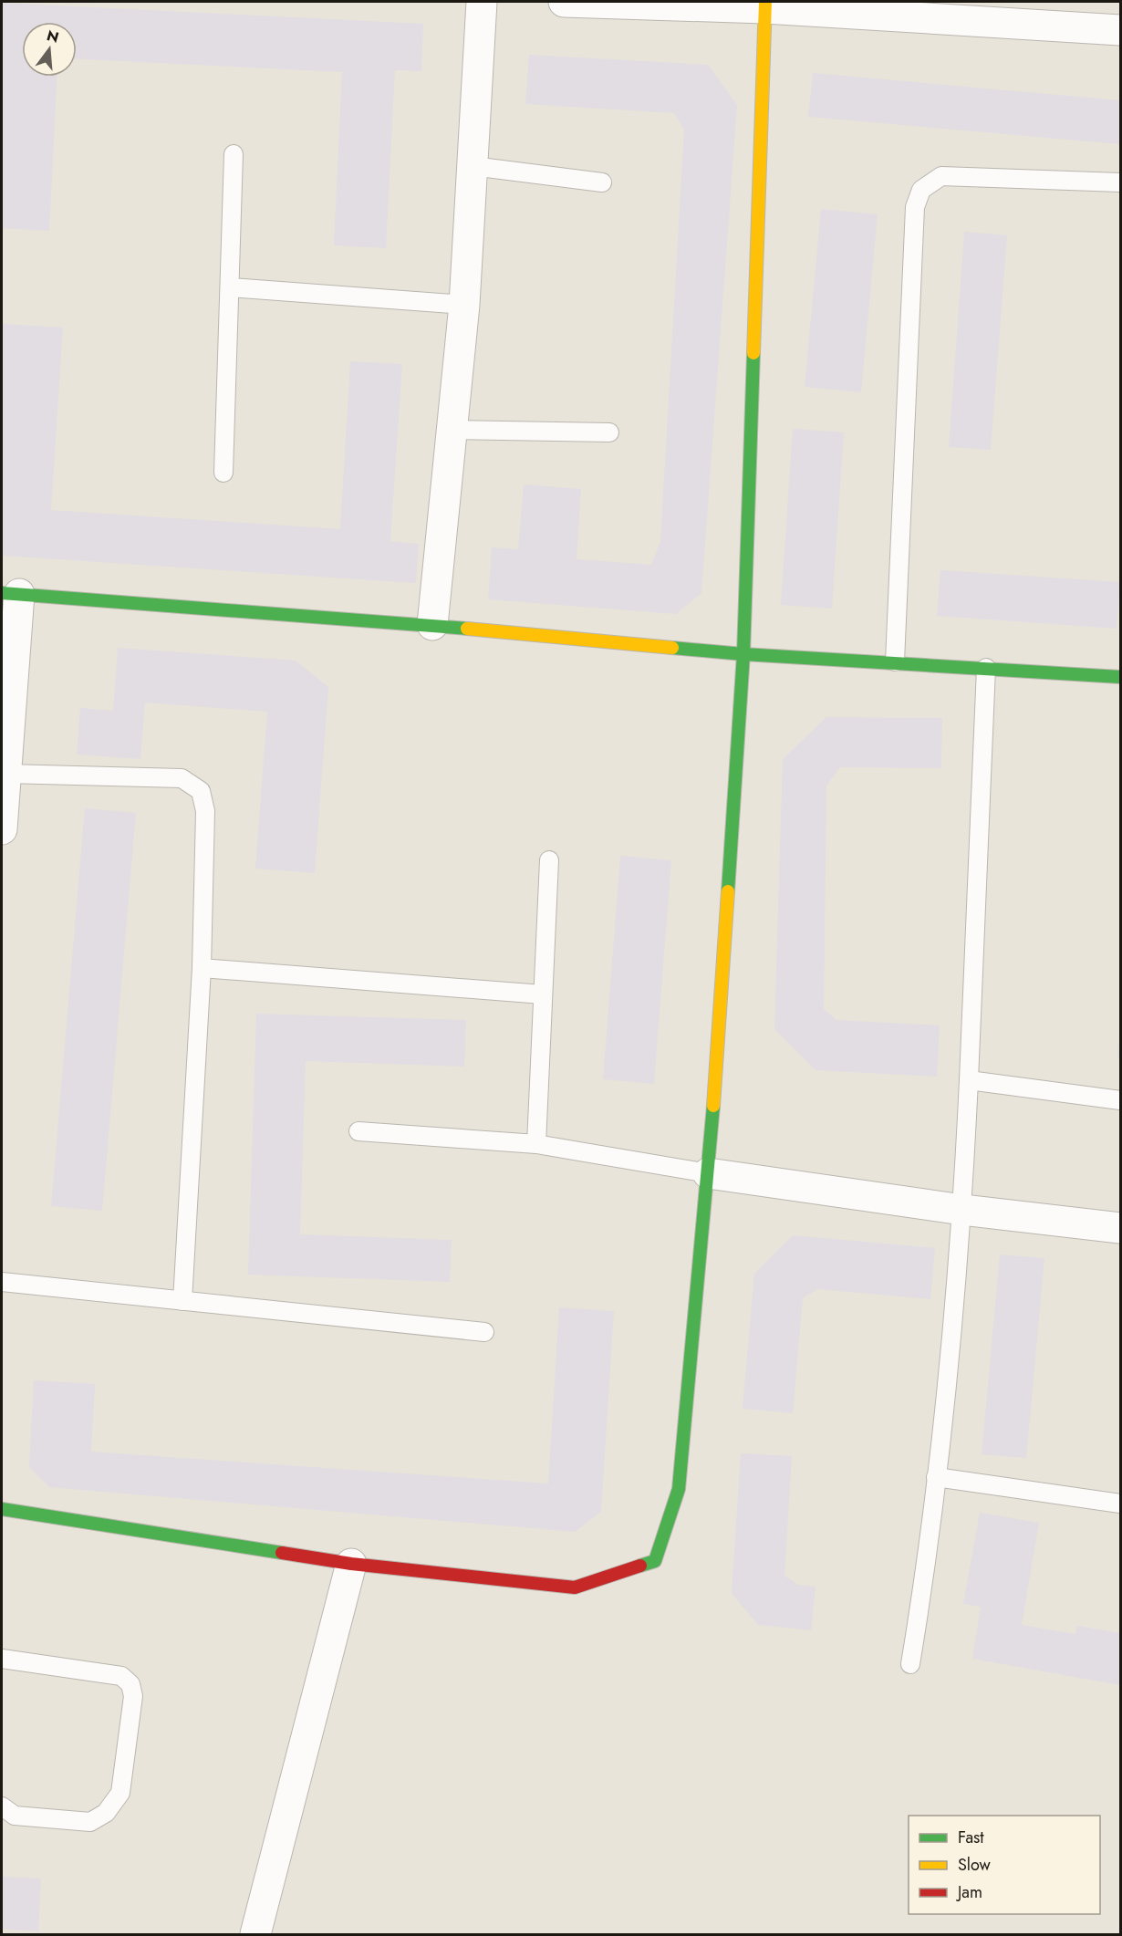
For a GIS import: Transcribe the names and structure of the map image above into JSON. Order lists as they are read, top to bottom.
{
  "legend": ["Fast", "Slow", "Jam"],
  "north": "top"
}
